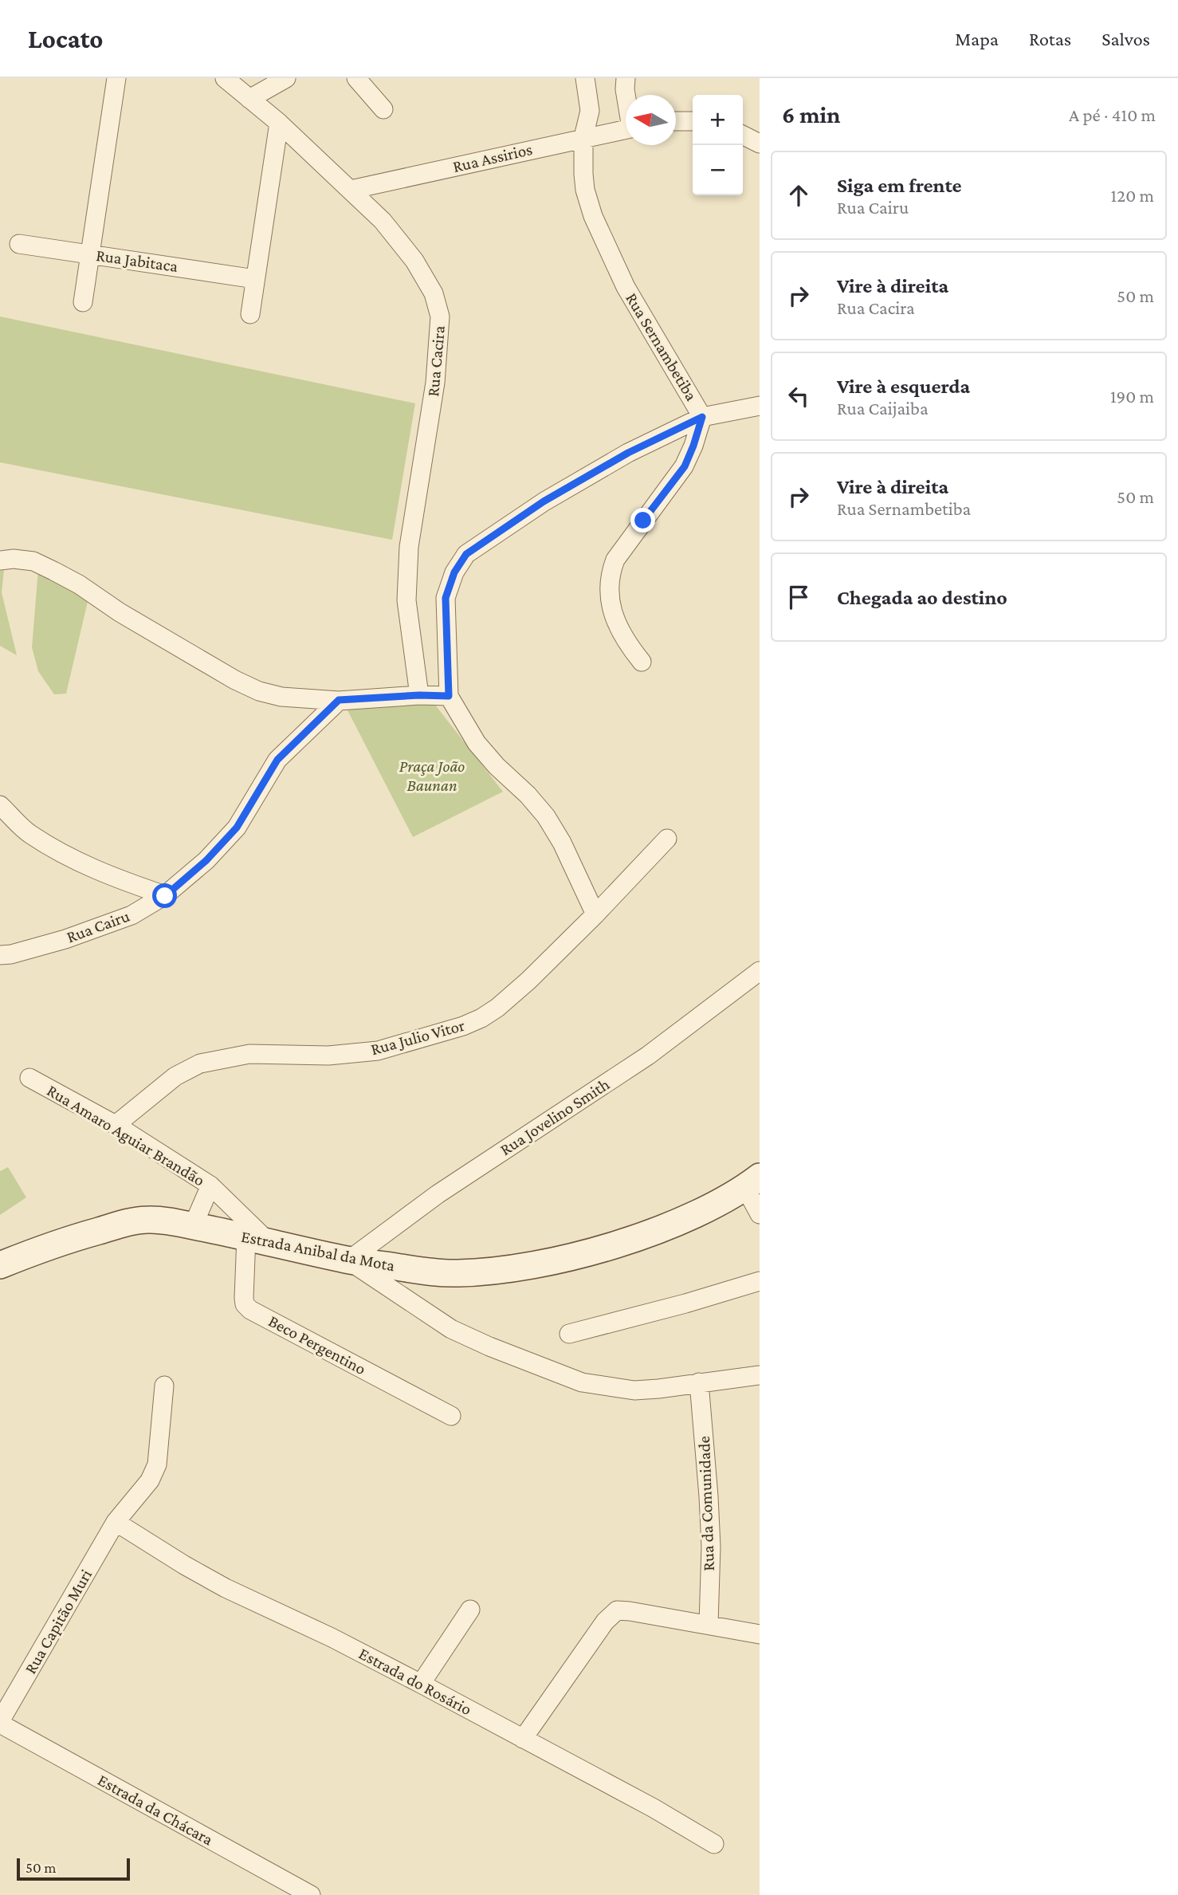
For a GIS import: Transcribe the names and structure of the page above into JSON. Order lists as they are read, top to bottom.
{
  "streets": {
    "street": [
      "Rua Assirios",
      "Rua Jabitaca",
      "Rua Sernambetiba",
      "Rua Cacira",
      "Rua Cairu",
      "Rua Julio Vitor",
      "Rua Jovelino Smith",
      "Rua Amaro Aguiar Brandão",
      "Estrada Anibal da Mota",
      "Beco Pergentino",
      "Rua da Comunidade",
      "Rua Capitão Muri",
      "Estrada do Rosário",
      "Estrada da Chácara"
    ]
  },
  "crossings": [
    ["Rua Assirios", "Rua Sernambetiba"],
    ["Rua Assirios", "Rua Cacira"],
    ["Rua Julio Vitor", "Rua Amaro Aguiar Brandão"],
    ["Rua Jovelino Smith", "Estrada Anibal da Mota"],
    ["Rua Amaro Aguiar Brandão", "Estrada Anibal da Mota"],
    ["Rua Amaro Aguiar Brandão", "Beco Pergentino"],
    ["Estrada Anibal da Mota", "Beco Pergentino"],
    ["Rua Capitão Muri", "Estrada do Rosário"],
    ["Rua Capitão Muri", "Estrada da Chácara"]
  ],
  "parks": ["Praça João Baunan"],
  "scale_bar": "50 m",
  "north": "left",
  "page": {
    "header": "Locato",
    "nav": ["Mapa", "Rotas", "Salvos"],
    "heading": ["6 min", "A pé · 410 m"],
    "map_buttons": ["+", "−"],
    "list": [
      ["Siga em frente", "Rua Cairu", "120 m"],
      ["Vire à direita", "Rua Cacira", "50 m"],
      ["Vire à esquerda", "Rua Caijaiba", "190 m"],
      ["Vire à direita", "Rua Sernambetiba", "50 m"],
      "Chegada ao destino"
    ],
    "scale": "50 m"
  }
}
